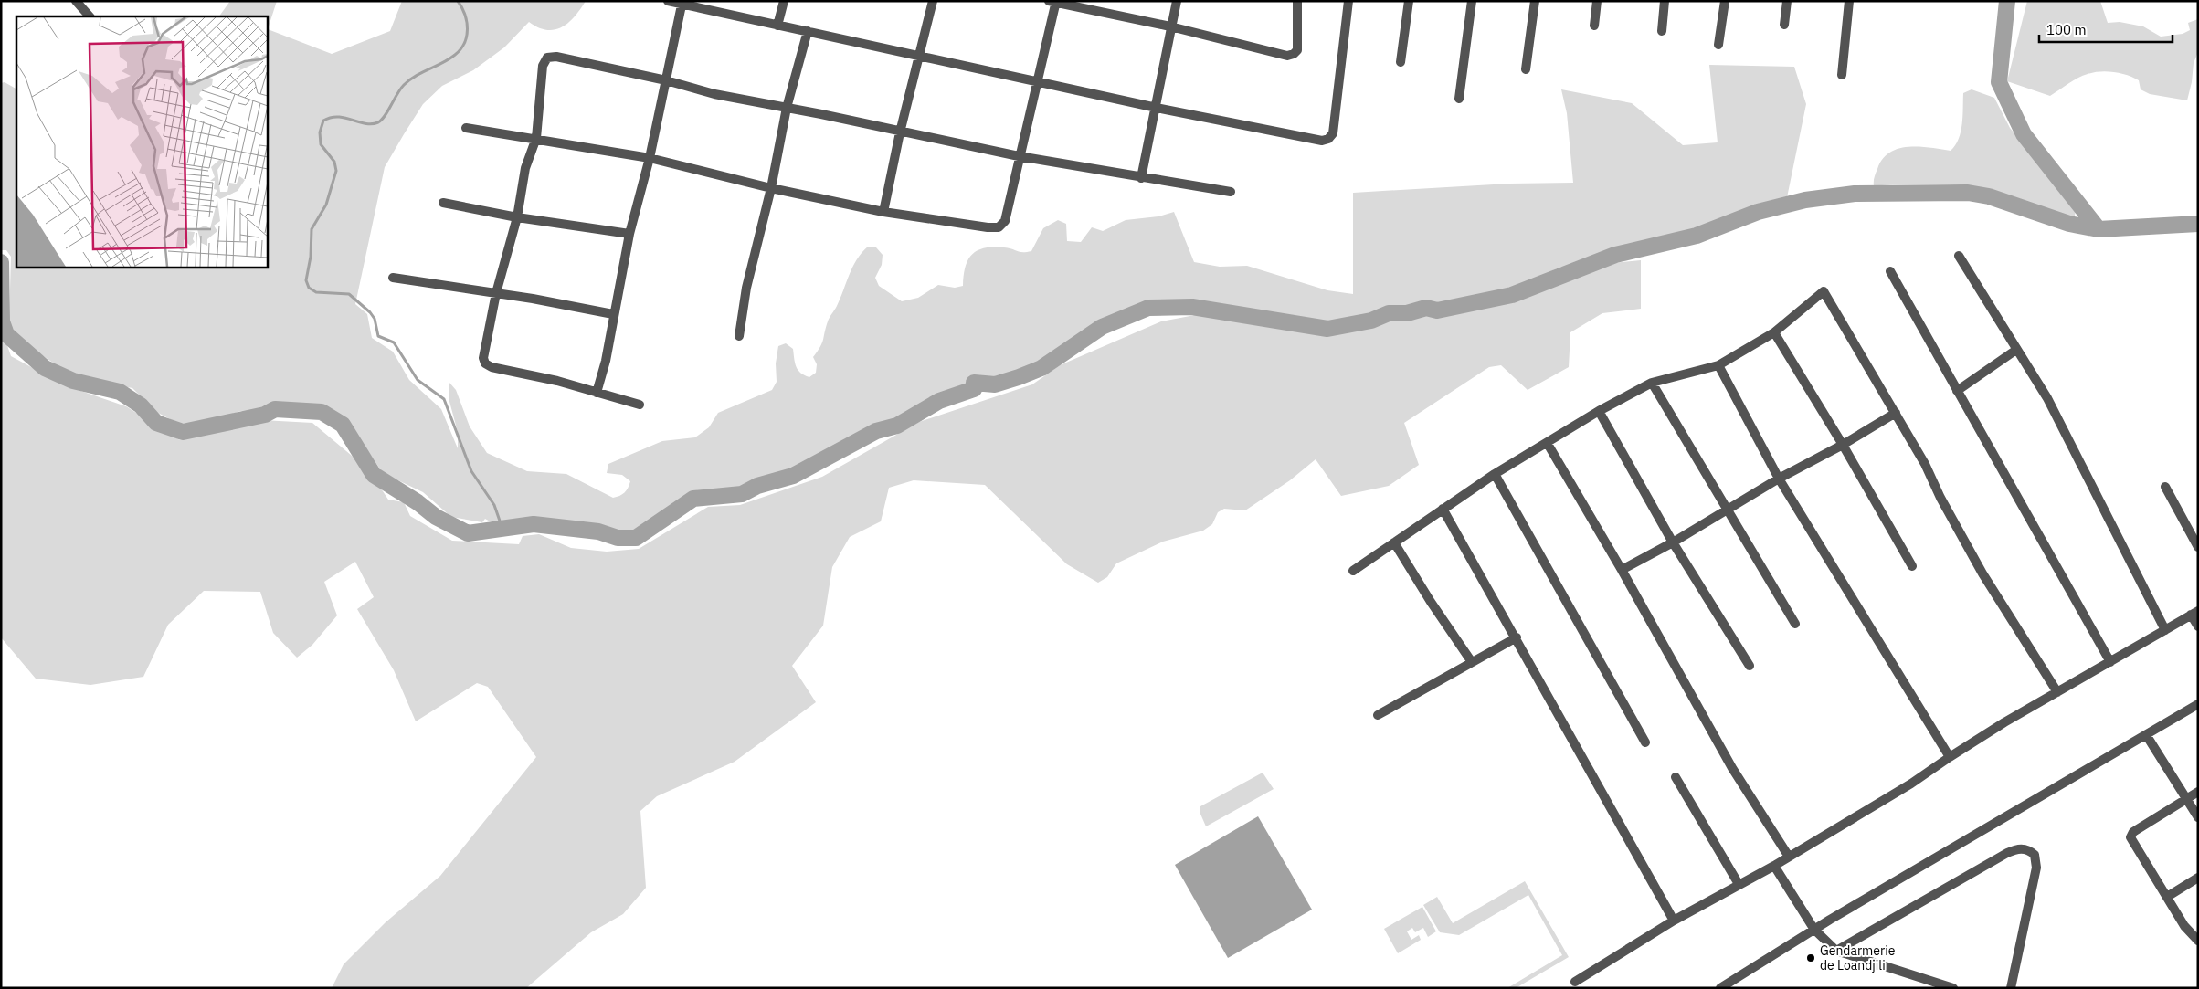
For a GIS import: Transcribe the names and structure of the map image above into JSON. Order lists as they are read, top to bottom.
{
  "places": ["Gendarmerie de Loandjili"],
  "scale_bar": "100 m"
}
